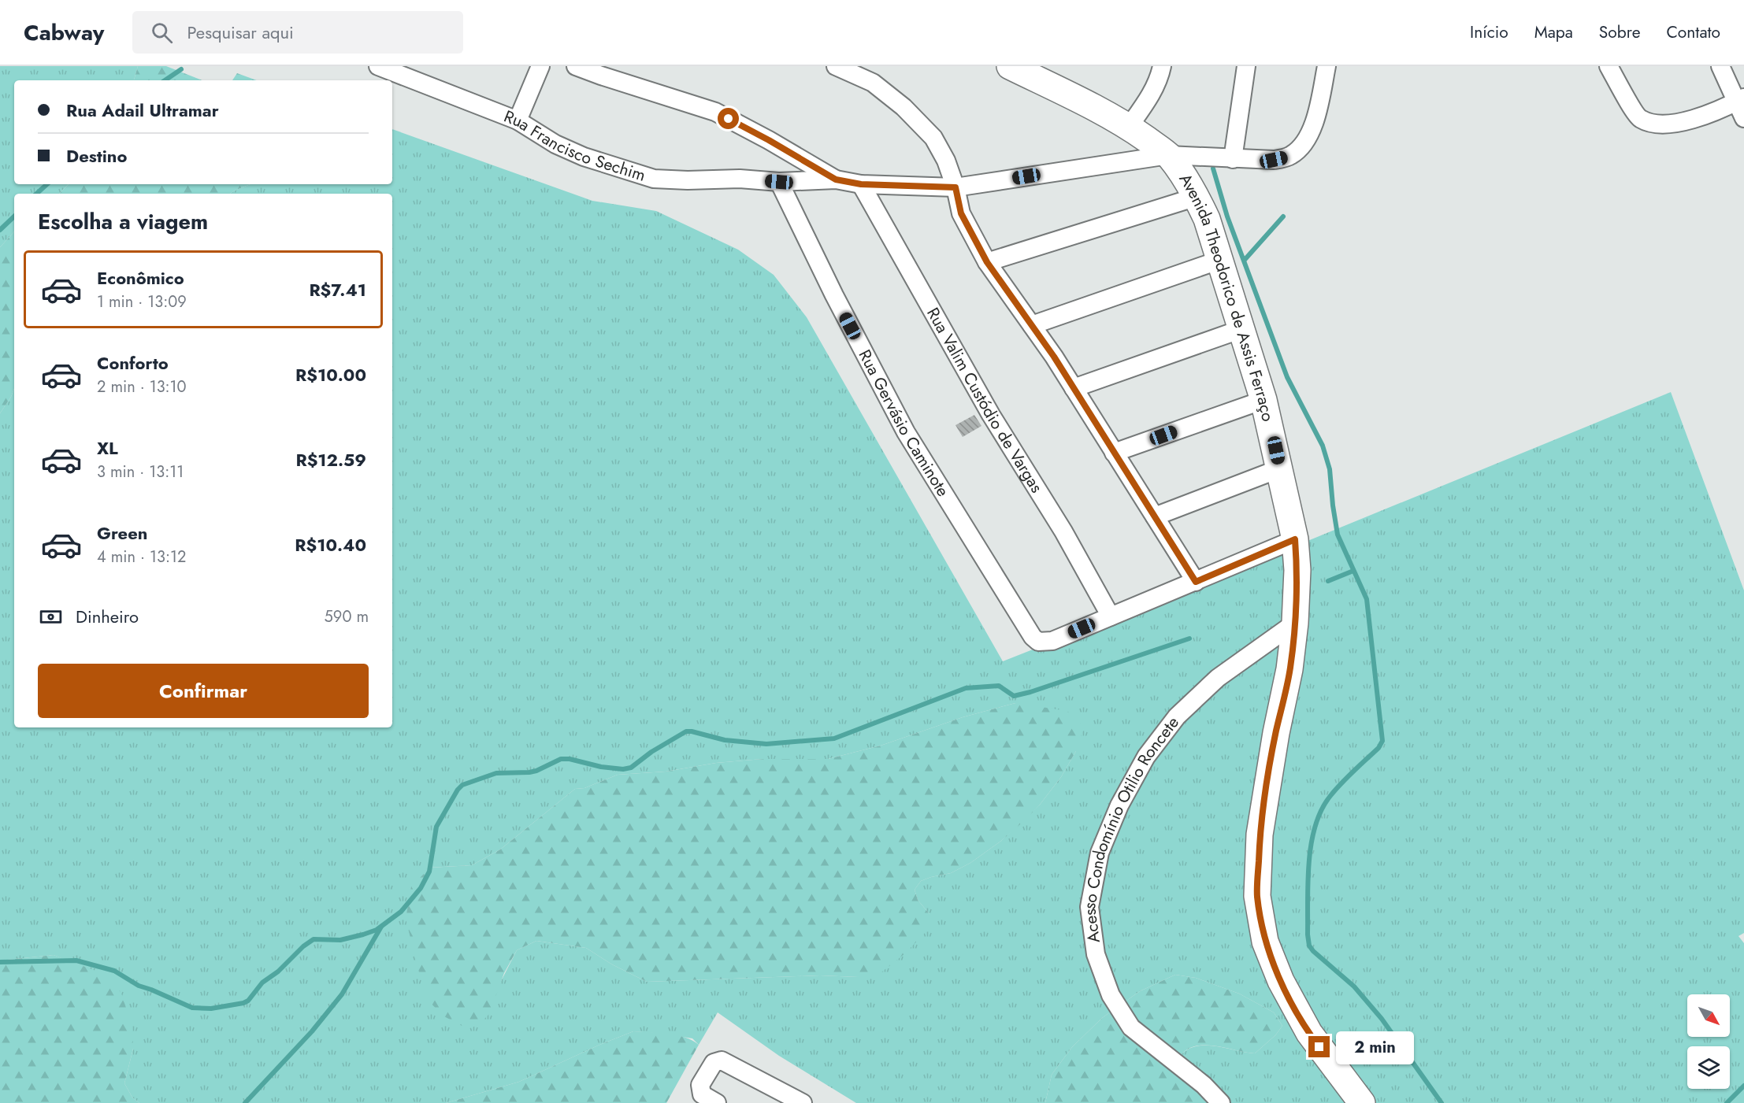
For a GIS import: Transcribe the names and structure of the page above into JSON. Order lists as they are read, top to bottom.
{
  "streets": {
    "street": [
      "Rua Francisco Sechim",
      "Avenida Theodorico de Assis Ferraço",
      "Rua Valim Custódio de Vargas",
      "Rua Gervásio Caminote",
      "Acesso Condomínio Otilio Roncete"
    ]
  },
  "crossings": [
    ["Rua Francisco Sechim", "Rua Gervásio Caminote"],
    ["Avenida Theodorico de Assis Ferraço", "Acesso Condomínio Otilio Roncete"],
    ["Rua Valim Custódio de Vargas", "Rua Gervásio Caminote"]
  ],
  "north": "bottom right",
  "page": {
    "header": "Cabway",
    "search": "Pesquisar aqui",
    "nav": [
      "Início",
      "Mapa",
      "Sobre",
      "Contato"
    ],
    "banner": ["Rua Adail Ultramar", "Destino"],
    "heading": "Escolha a viagem",
    "list": [
      {
        "name": "Econômico",
        "note": "1 min · 13:09",
        "value": "R$7.41"
      },
      {
        "name": "Conforto",
        "note": "2 min · 13:10",
        "value": "R$10.00"
      },
      {
        "name": "XL",
        "note": "3 min · 13:11",
        "value": "R$12.59"
      },
      {
        "name": "Green",
        "note": "4 min · 13:12",
        "value": "R$10.40"
      }
    ],
    "pay": ["Dinheiro", "590 m"],
    "buttons": "Confirmar",
    "bubble": "2 min"
  }
}
